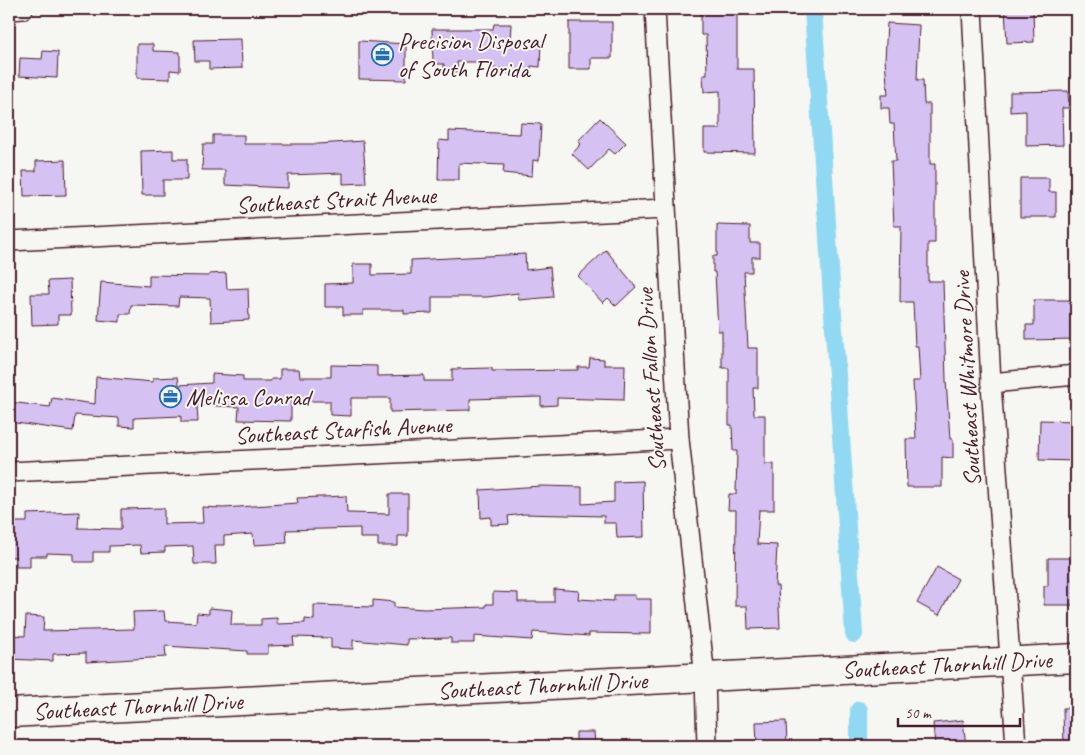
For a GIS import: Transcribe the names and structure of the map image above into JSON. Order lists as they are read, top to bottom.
{
  "streets": {
    "street": [
      "Southeast Strait Avenue",
      "Southeast Whitmore Drive",
      "Southeast Fallon Drive",
      "Southeast Starfish Avenue",
      "Southeast Thornhill Drive"
    ]
  },
  "crossings": [
    ["Southeast Strait Avenue", "Southeast Fallon Drive"],
    ["Southeast Whitmore Drive", "Southeast Thornhill Drive"],
    ["Southeast Fallon Drive", "Southeast Starfish Avenue"],
    ["Southeast Fallon Drive", "Southeast Thornhill Drive"]
  ],
  "places": {
    "office": ["Precision Disposal of South Florida", "Melissa Conrad"]
  },
  "scale_bar": "50 m"
}
